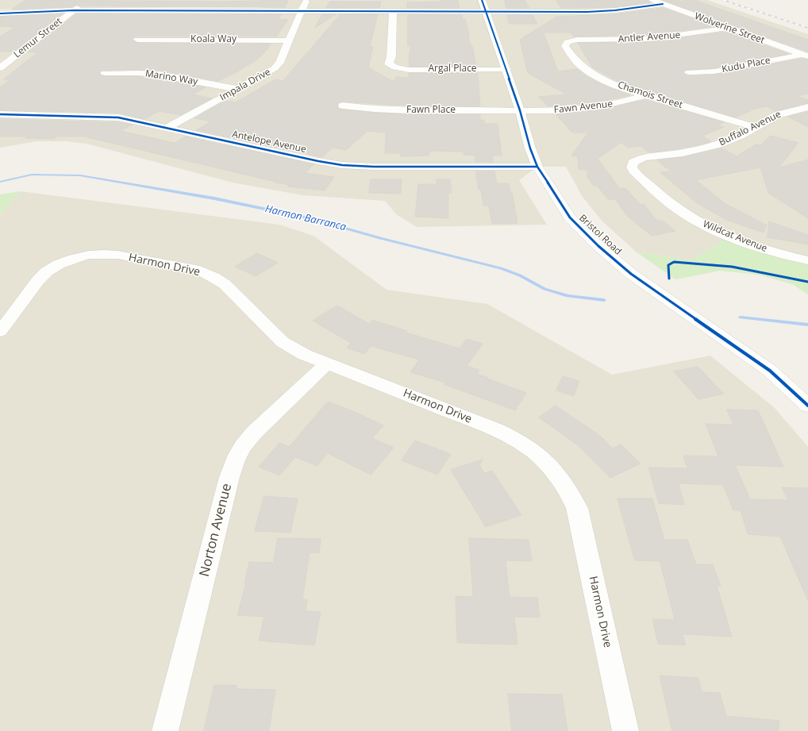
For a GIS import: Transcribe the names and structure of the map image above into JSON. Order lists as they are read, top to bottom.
{
  "streets": {
    "street": [
      "Wolverine Street",
      "Antler Avenue",
      "Lemur Street",
      "Koala Way",
      "Kudu Place",
      "Argal Place",
      "Marino Way",
      "Impala Drive",
      "Chamois Street",
      "Fawn Avenue",
      "Fawn Place",
      "Buffalo Avenue",
      "Antelope Avenue",
      "Bristol Road",
      "Wildcat Avenue",
      "Harmon Drive",
      "Norton Avenue"
    ]
  },
  "crossings": [
    ["Wolverine Street", "Antler Avenue"],
    ["Wolverine Street", "Kudu Place"],
    ["Antler Avenue", "Chamois Street"],
    ["Koala Way", "Impala Drive"],
    ["Argal Place", "Bristol Road"],
    ["Marino Way", "Impala Drive"],
    ["Impala Drive", "Antelope Avenue"],
    ["Chamois Street", "Fawn Avenue"],
    ["Chamois Street", "Buffalo Avenue"],
    ["Fawn Avenue", "Fawn Place"],
    ["Fawn Avenue", "Bristol Road"],
    ["Fawn Place", "Bristol Road"],
    ["Buffalo Avenue", "Wildcat Avenue"],
    ["Antelope Avenue", "Bristol Road"],
    ["Harmon Drive", "Norton Avenue"]
  ],
  "water": ["Harmon Barranca"]
}
